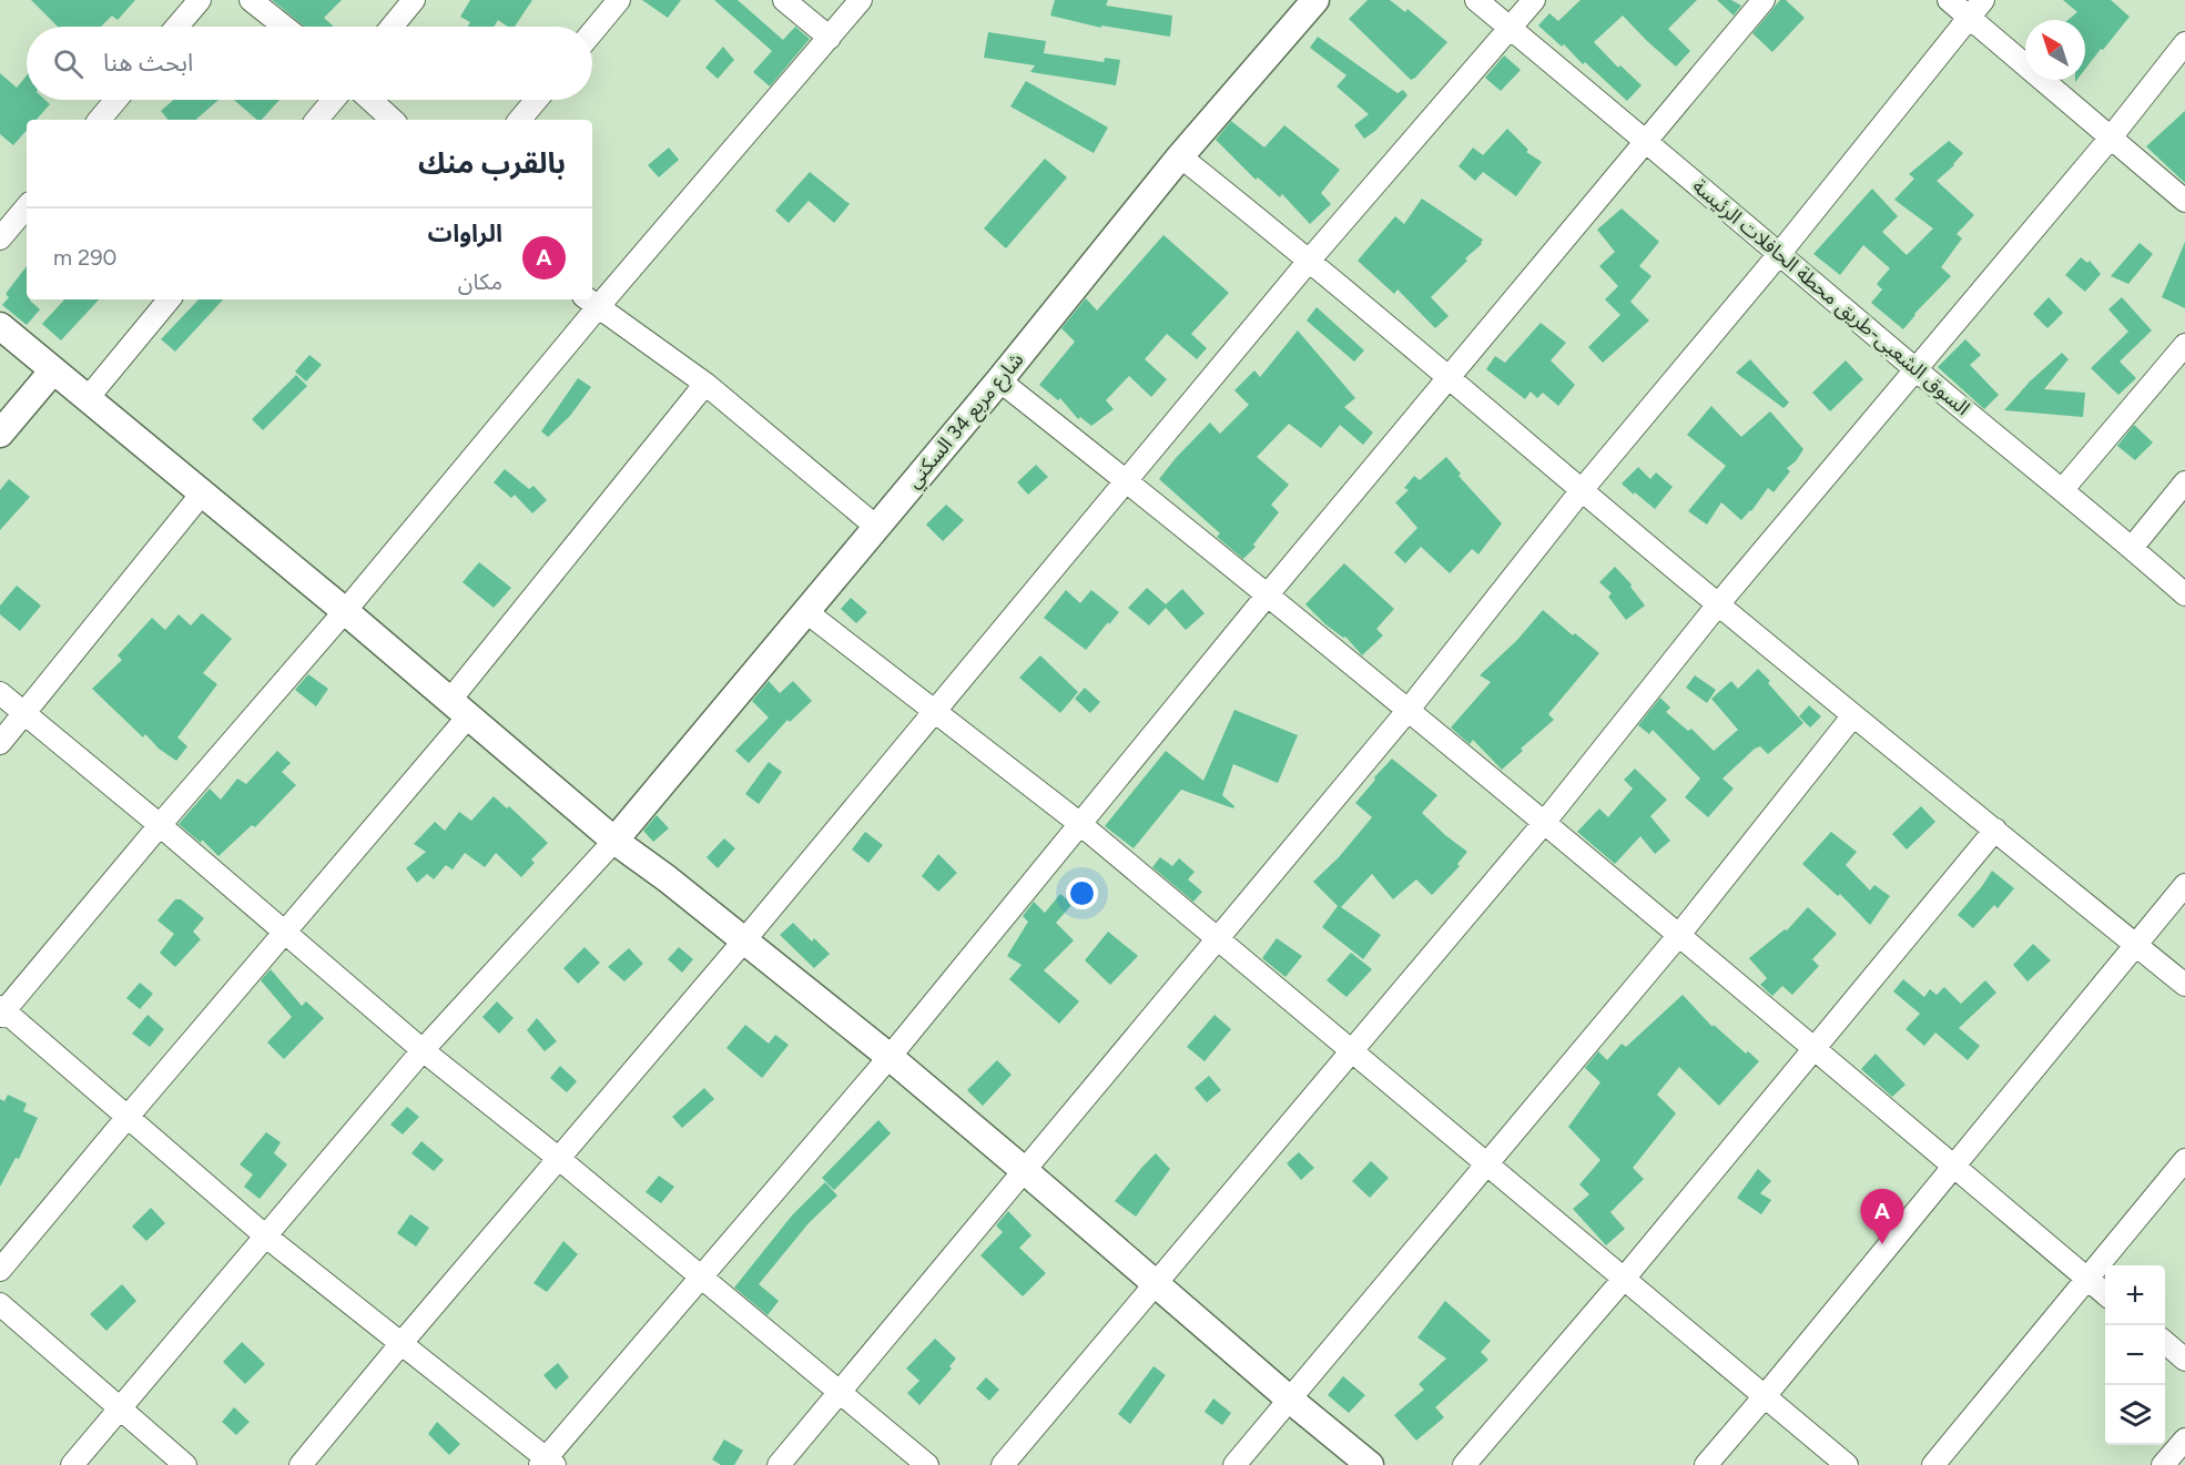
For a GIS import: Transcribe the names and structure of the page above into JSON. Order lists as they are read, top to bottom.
{
  "streets": {
    "street": ["السوق الشعبى-طريق محطة الحافلات الرئيسة", "شارع مربع 34 السكني"]
  },
  "north": "top left",
  "page": {
    "search": "ابحث هنا",
    "heading": "بالقرب منك",
    "list": [
      {
        "mark": "A",
        "name": "الراوات",
        "note": "مكان",
        "value": "290 m"
      }
    ],
    "pins": "A",
    "map_buttons": ["+", "−"]
  }
}
